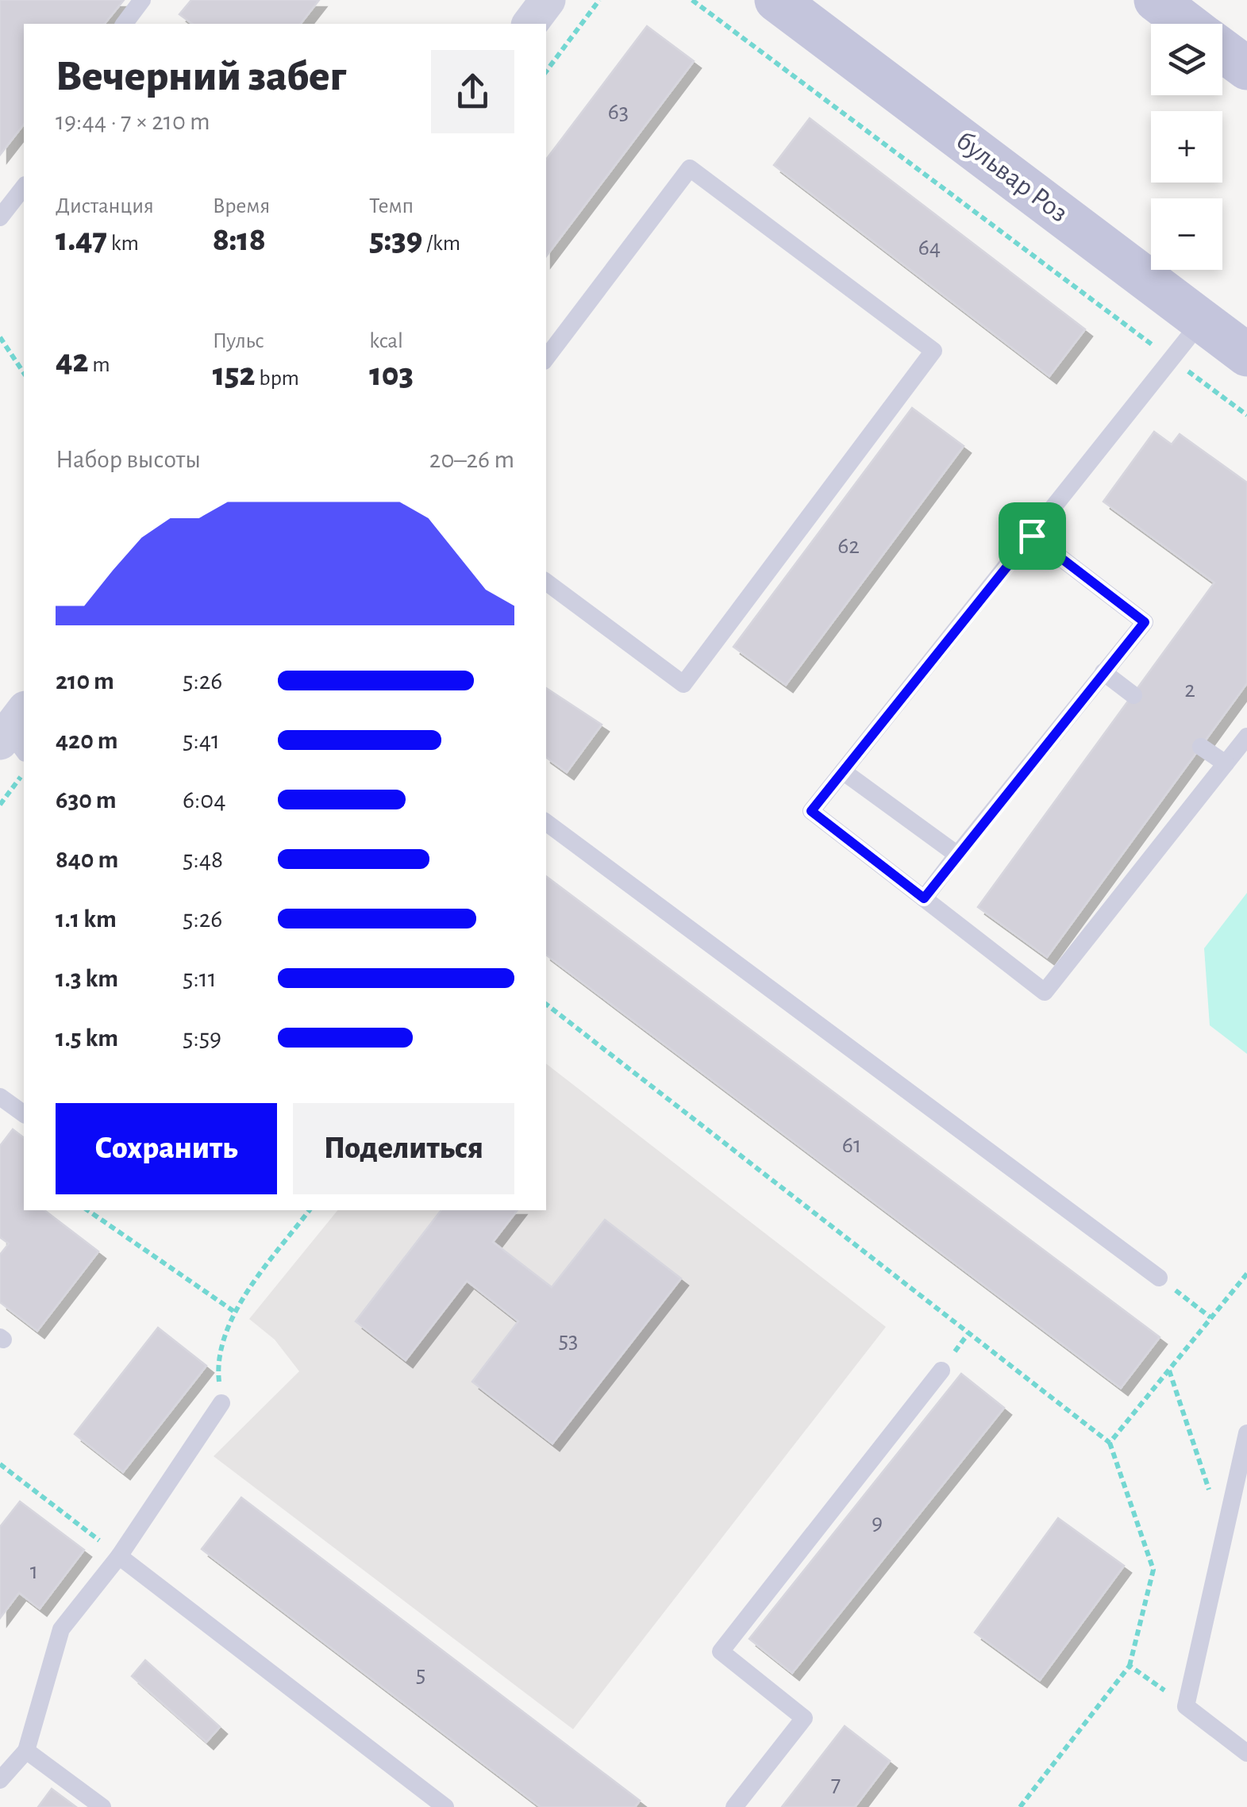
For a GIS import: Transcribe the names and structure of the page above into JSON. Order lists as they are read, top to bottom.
{
  "streets": {
    "street": ["бульвар Роз"]
  },
  "house_numbers": [
    "63",
    "64",
    "62",
    "2",
    "61",
    "53",
    "9",
    "1",
    "5",
    "7"
  ],
  "page": {
    "map_buttons": ["+", "−"],
    "heading": ["Вечерний забег", "19:44 · 7 × 210 m"],
    "stats": [
      ["Дистанция", "1.47 km"],
      ["Время", "8:18"],
      ["Темп", "5:39 /km"],
      ["42 m"],
      ["Пульс", "152 bpm"],
      ["kcal", "103"]
    ],
    "chart": ["Набор высоты", "20–26 m"],
    "list": [
      {
        "name": "210 m",
        "note": "5:26"
      },
      {
        "name": "420 m",
        "note": "5:41"
      },
      {
        "name": "630 m",
        "note": "6:04"
      },
      {
        "name": "840 m",
        "note": "5:48"
      },
      {
        "name": "1.1 km",
        "note": "5:26"
      },
      {
        "name": "1.3 km",
        "note": "5:11"
      },
      {
        "name": "1.5 km",
        "note": "5:59"
      }
    ],
    "buttons": ["Сохранить", "Поделиться"]
  }
}
